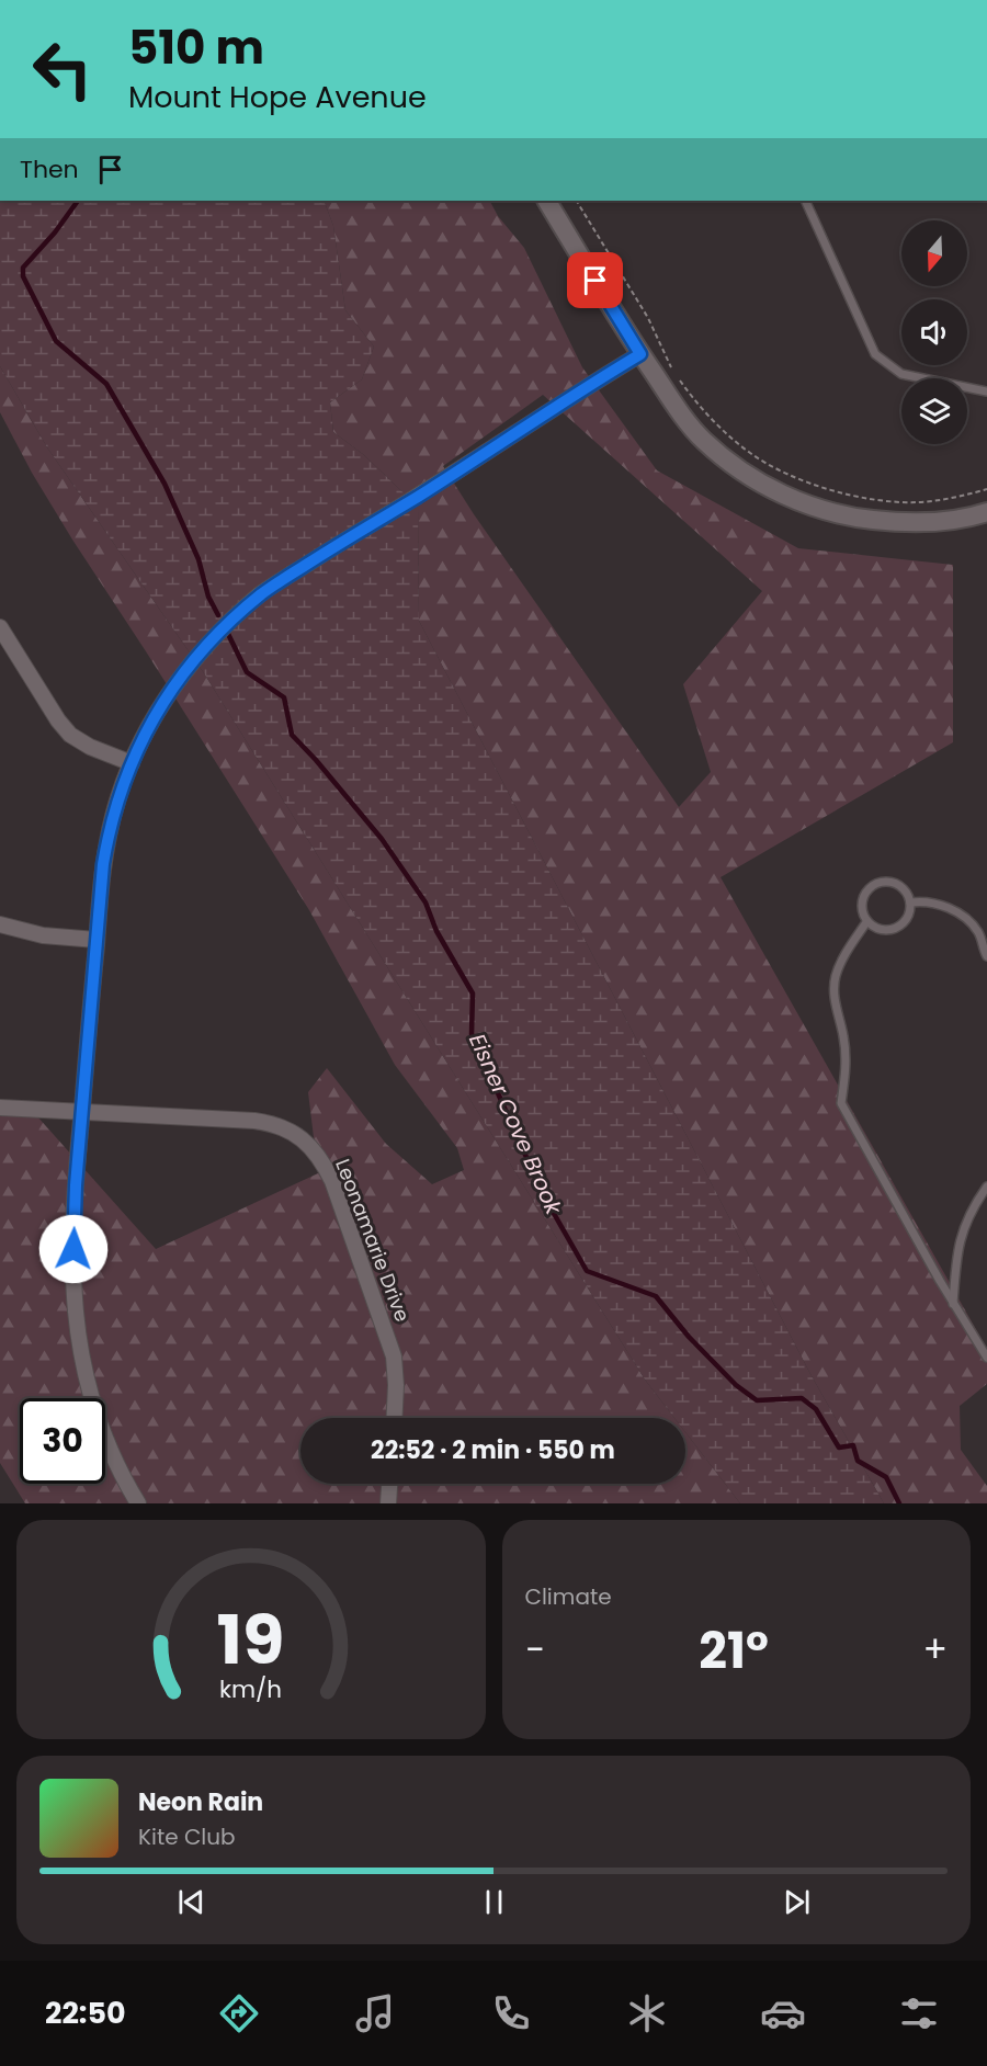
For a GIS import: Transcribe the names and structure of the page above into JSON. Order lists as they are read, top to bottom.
{
  "streets": {
    "street": ["Leonamarie Drive"]
  },
  "water": ["Eisner Cove Brook"],
  "north": "bottom",
  "page": {
    "turn": ["510 m", "Mount Hope Avenue"],
    "then": "Then",
    "limit": "30",
    "trip": "22:52 · 2 min · 550 m",
    "tile": "Climate",
    "heat": ["−", "21°", "+"],
    "song": ["Neon Rain", "Kite Club"],
    "tabs": "22:50",
    "gauge": ["19", "km/h"]
  }
}
